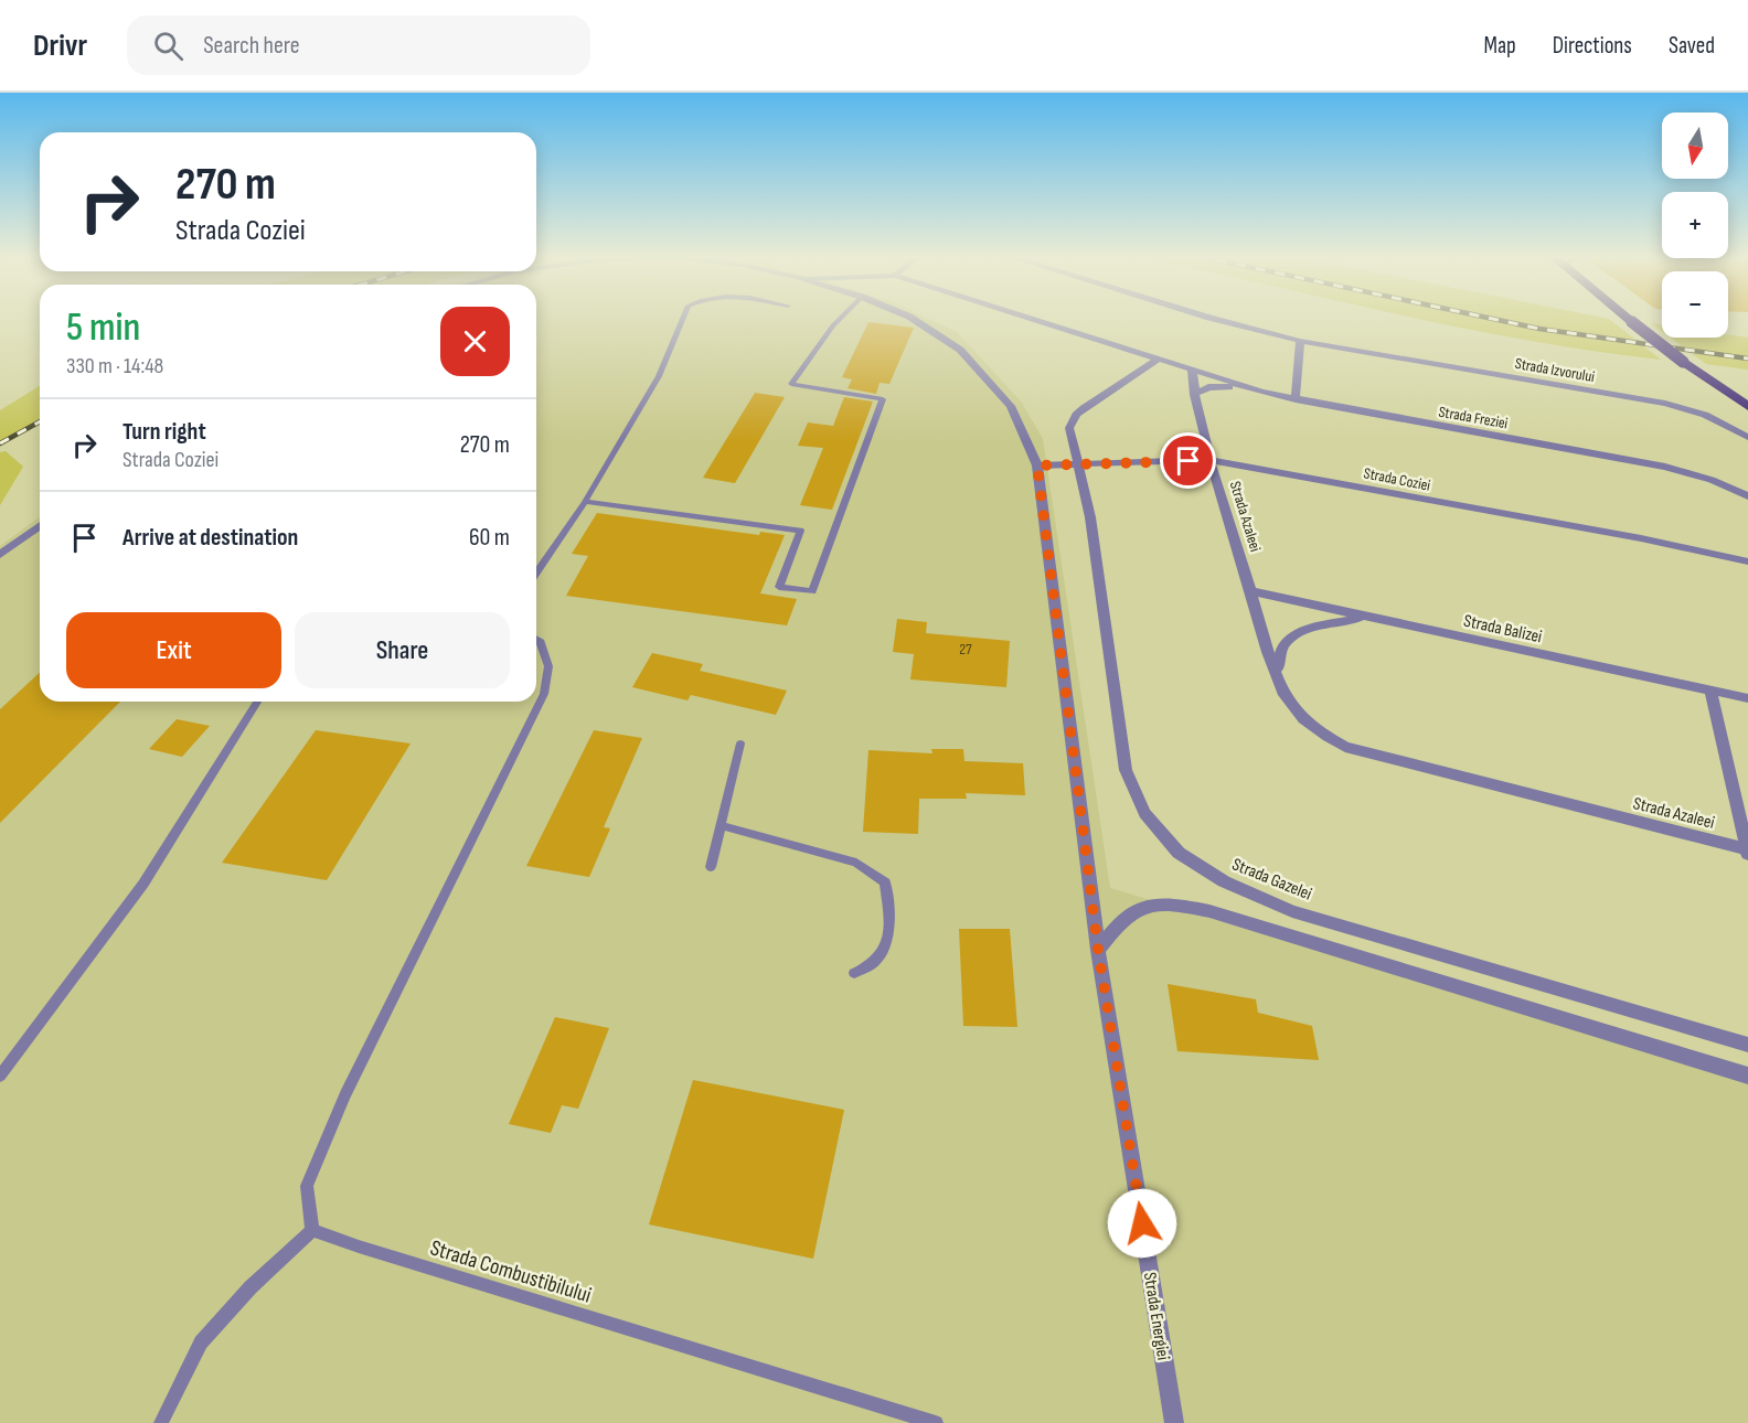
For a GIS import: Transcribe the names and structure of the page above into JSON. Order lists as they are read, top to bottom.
{
  "streets": {
    "street": [
      "Strada Izvorului",
      "Strada Freziei",
      "Strada Coziei",
      "Strada Azaleei",
      "Strada Balizei",
      "Strada Gazelei",
      "Strada Energiei"
    ],
    "lane": ["Strada Combustibilului"]
  },
  "crossings": [
    ["Strada Freziei", "Strada Azaleei"],
    ["Strada Coziei", "Strada Azaleei"],
    ["Strada Coziei", "Strada Gazelei"],
    ["Strada Coziei", "Strada Energiei"],
    ["Strada Azaleei", "Strada Balizei"]
  ],
  "house_numbers": ["27"],
  "north": "bottom",
  "page": {
    "header": "Drivr",
    "search": "Search here",
    "nav": ["Map", "Directions", "Saved"],
    "map_buttons": ["+", "−"],
    "turn": ["270 m", "Strada Coziei"],
    "heading": ["5 min", "330 m · 14:48"],
    "list": [
      {
        "name": "Turn right",
        "note": "Strada Coziei",
        "value": "270 m"
      },
      {
        "name": "Arrive at destination",
        "value": "60 m"
      }
    ],
    "buttons": ["Exit", "Share"]
  }
}
